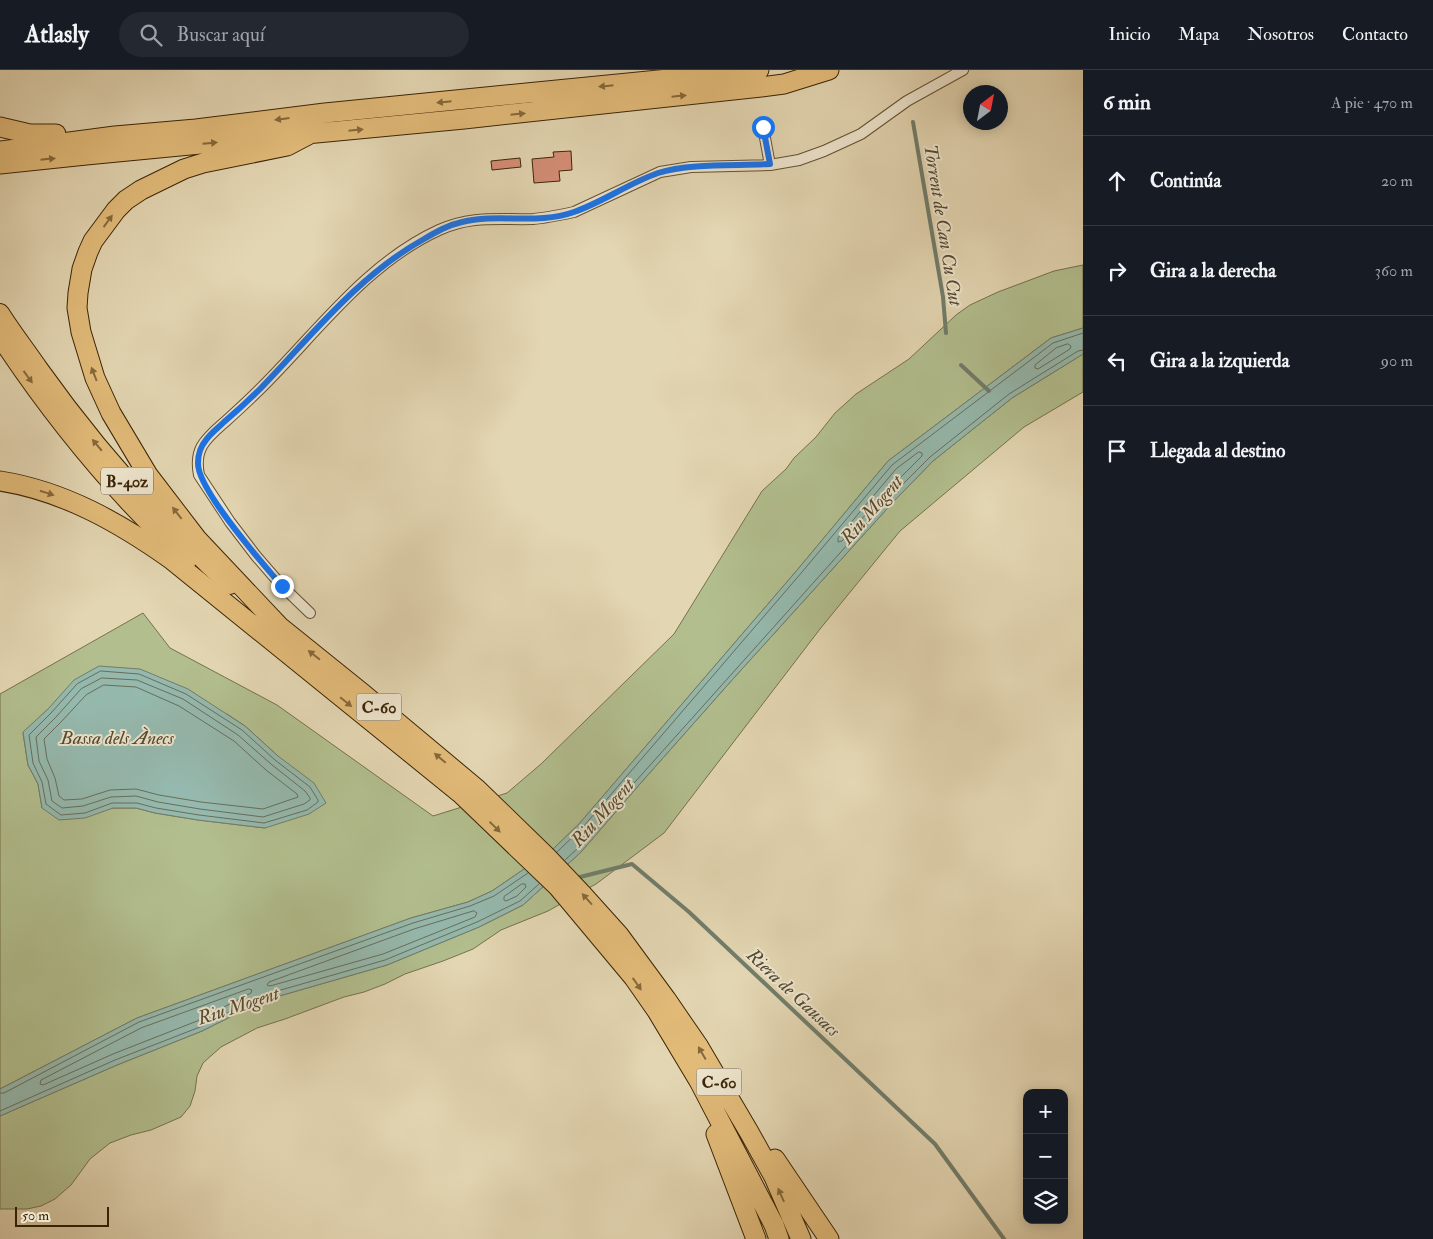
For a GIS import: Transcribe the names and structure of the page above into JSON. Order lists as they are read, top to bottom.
{
  "streets": {
    "highway": ["B-40z", "C-60"]
  },
  "crossings": [
    ["B-40z", "C-60"]
  ],
  "water": [
    "Torrent de Can Cu Cut",
    "Riu Mogent",
    "Bassa dels Ànecs",
    "Riera de Gausacs"
  ],
  "scale_bar": "50 m",
  "north": "top right",
  "page": {
    "header": "Atlasly",
    "search": "Buscar aquí",
    "nav": [
      "Inicio",
      "Mapa",
      "Nosotros",
      "Contacto"
    ],
    "heading": ["6 min", "A pie · 470 m"],
    "list": [
      ["Continúa", "20 m"],
      ["Gira a la derecha", "360 m"],
      ["Gira a la izquierda", "90 m"],
      "Llegada al destino"
    ],
    "map_buttons": ["+", "−"],
    "scale": "50 m"
  }
}
